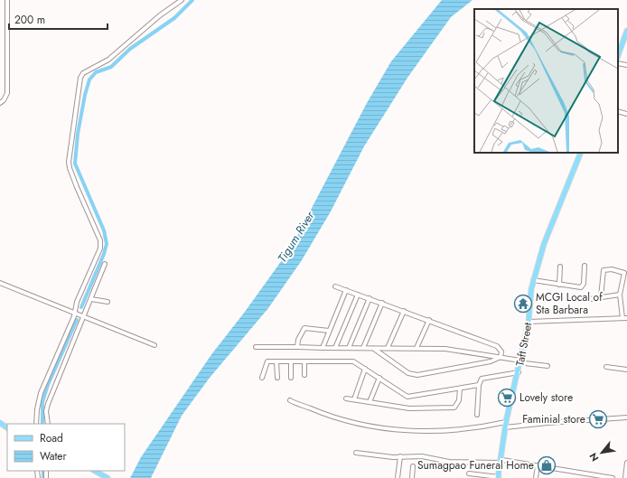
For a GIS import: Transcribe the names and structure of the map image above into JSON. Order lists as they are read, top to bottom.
{
  "streets": {
    "main road": ["Taft Street"]
  },
  "water": ["Tigum River"],
  "places": {
    "temple": ["MCGI Local of Sta Barbara"],
    "supermarket": ["Lovely store", "Faminial store"],
    "shop": ["Sumagpao Funeral Home"]
  },
  "legend": ["Road", "Water"],
  "scale_bar": "200 m",
  "north": "bottom left"
}
